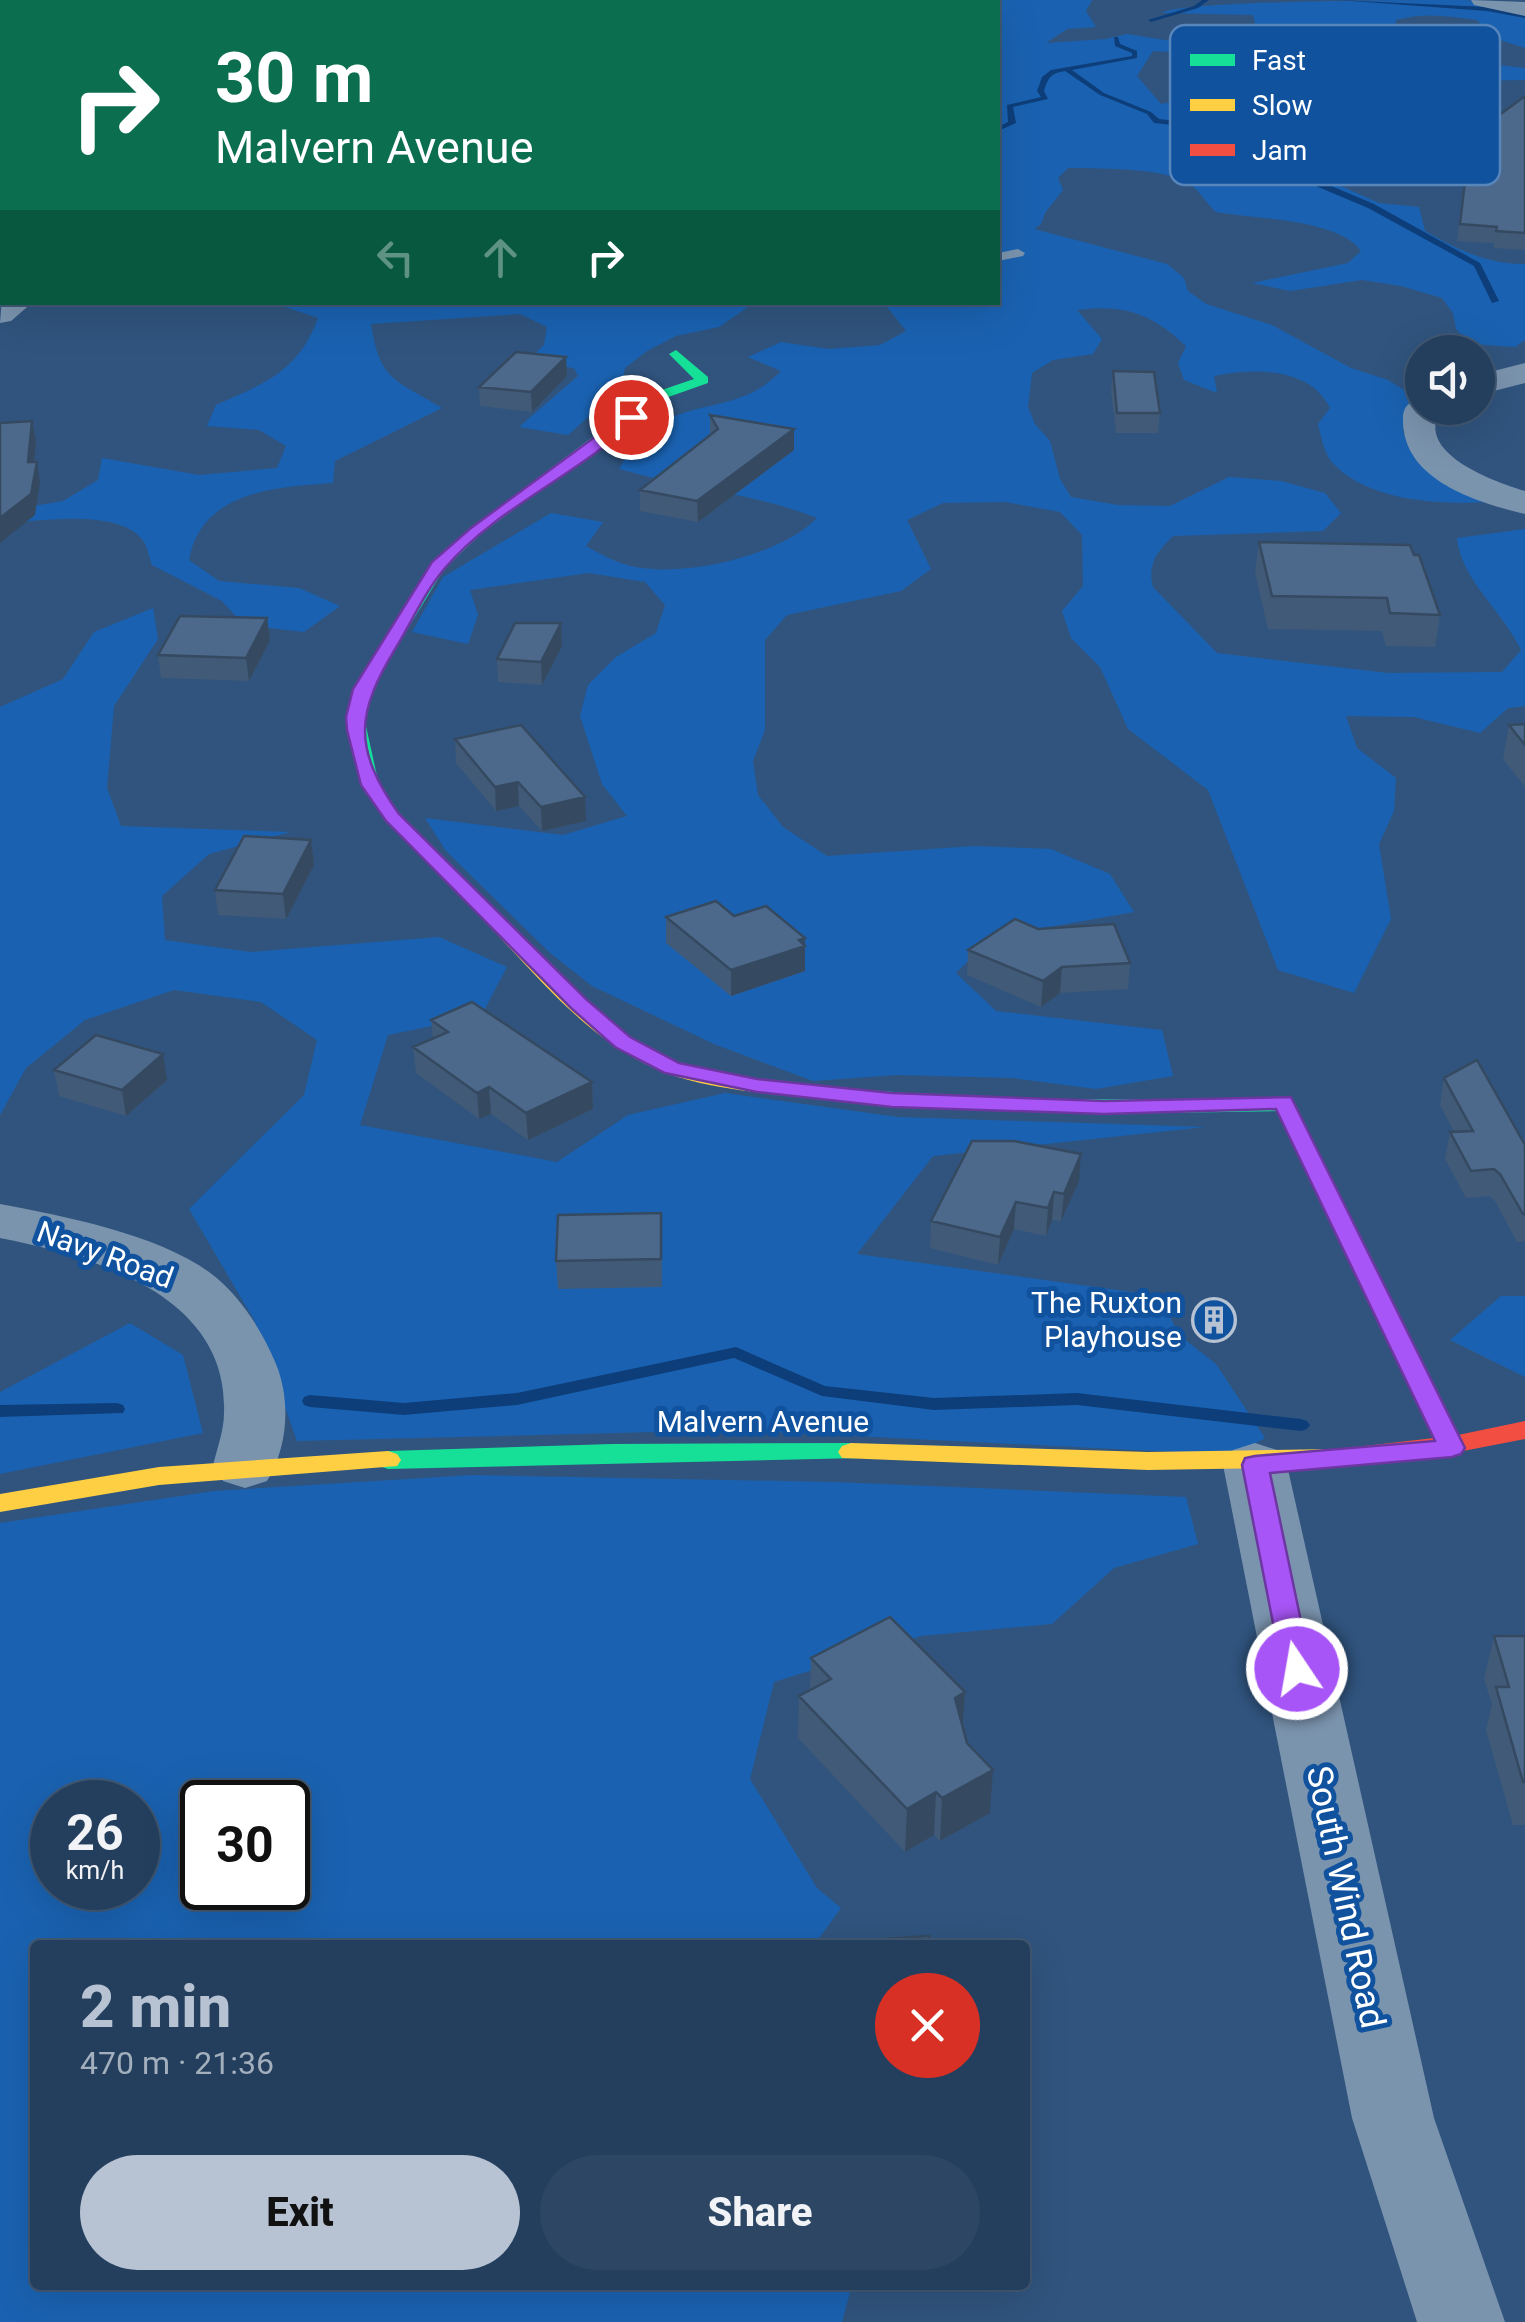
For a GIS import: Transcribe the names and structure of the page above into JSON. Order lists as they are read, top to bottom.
{
  "streets": {
    "street": ["Navy Road", "Malvern Avenue", "South Wind Road"]
  },
  "crossings": [
    ["Navy Road", "Malvern Avenue"],
    ["Malvern Avenue", "South Wind Road"]
  ],
  "places": {
    "building": ["The Ruxton Playhouse"]
  },
  "legend": ["Fast", "Slow", "Jam"],
  "page": {
    "turn": ["30 m", "Malvern Avenue"],
    "speed": "26 km/h",
    "limit": "30",
    "heading": ["2 min", "470 m · 21:36"],
    "buttons": ["Exit", "Share"]
  }
}
